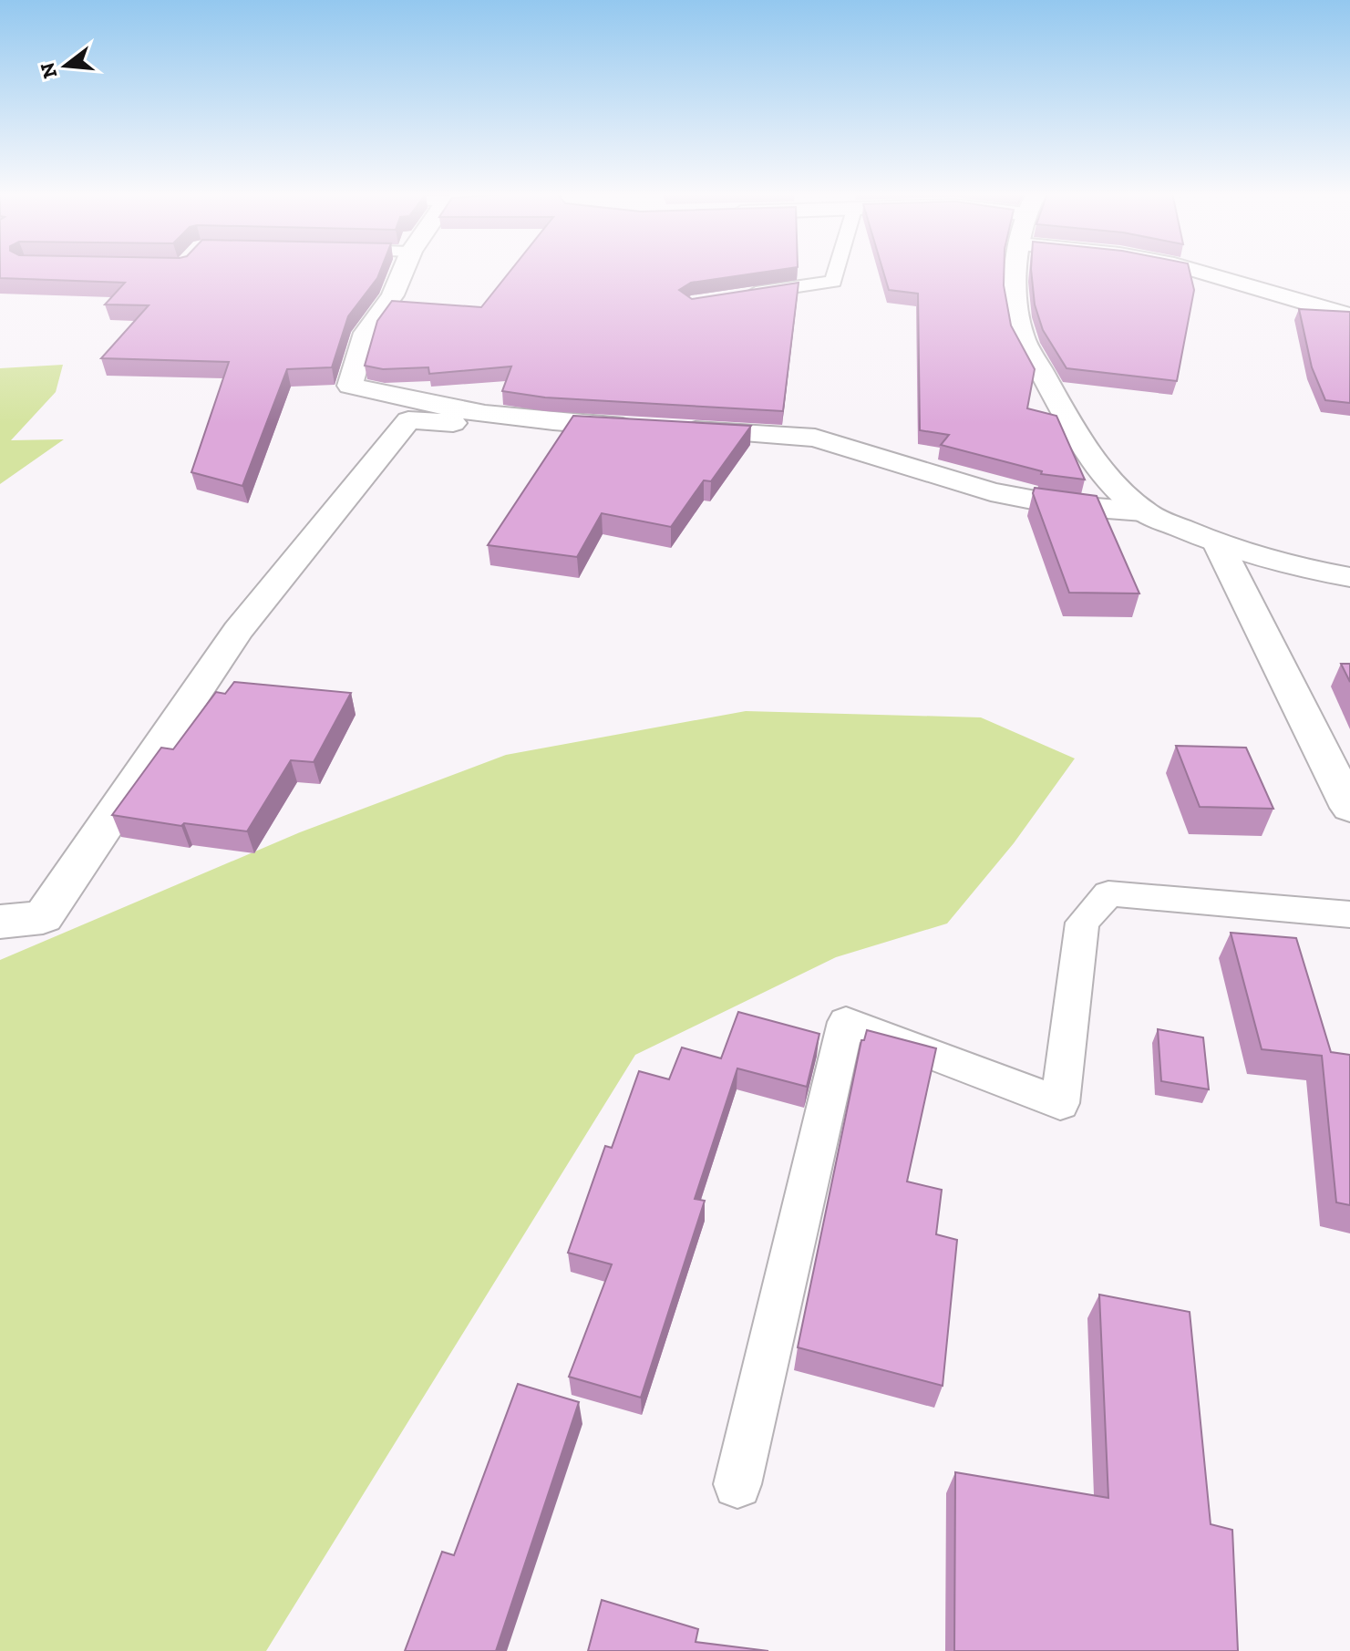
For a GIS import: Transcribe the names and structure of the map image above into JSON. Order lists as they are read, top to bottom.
{
  "north": "left"
}
